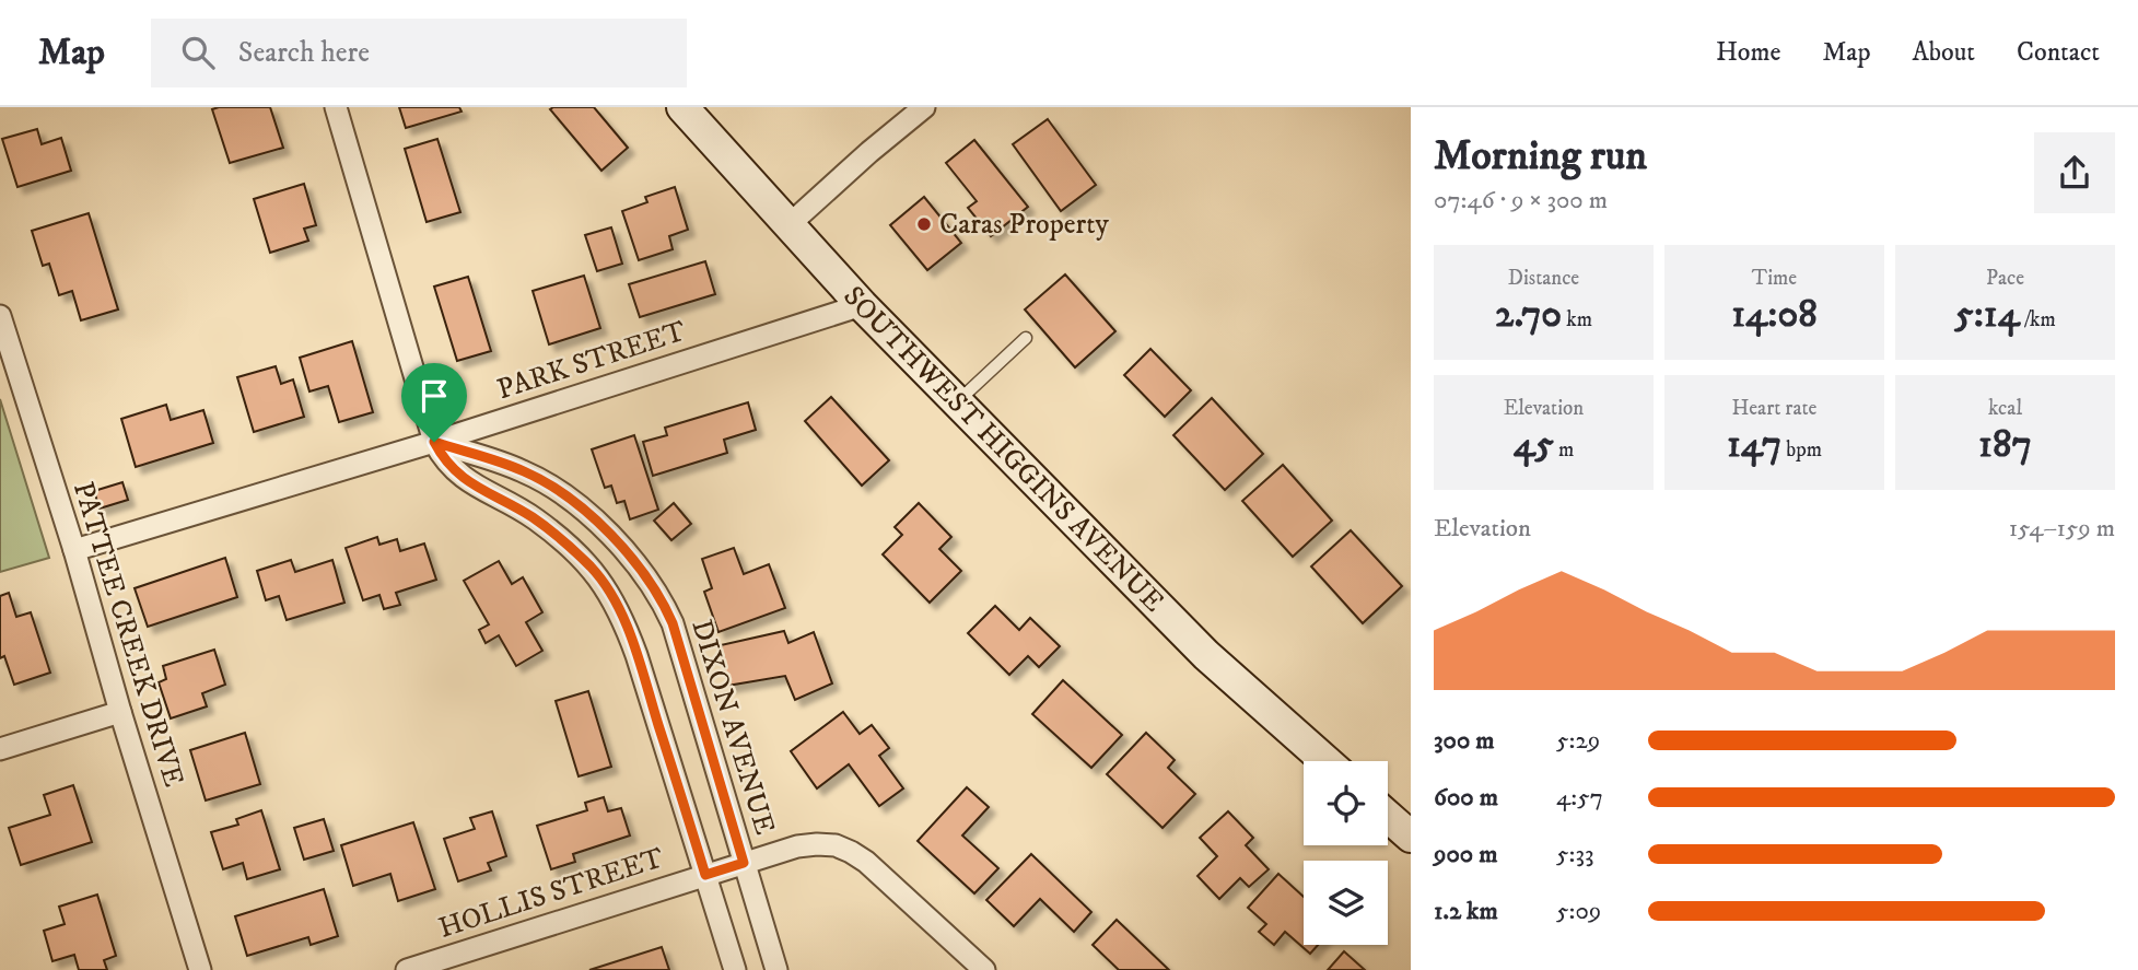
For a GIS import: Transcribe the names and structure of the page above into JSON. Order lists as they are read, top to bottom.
{
  "streets": {
    "main road": ["SOUTHWEST HIGGINS AVENUE"],
    "street": [
      "PARK STREET",
      "PATTEE CREEK DRIVE",
      "DIXON AVENUE",
      "HOLLIS STREET"
    ]
  },
  "crossings": [
    ["PARK STREET", "SOUTHWEST HIGGINS AVENUE"],
    ["PARK STREET", "PATTEE CREEK DRIVE"],
    ["PARK STREET", "DIXON AVENUE"],
    ["DIXON AVENUE", "HOLLIS STREET"]
  ],
  "places": ["Caras Property"],
  "page": {
    "header": "Map",
    "search": "Search here",
    "nav": [
      "Home",
      "Map",
      "About",
      "Contact"
    ],
    "heading": ["Morning run", "07:46 · 9 × 300 m"],
    "stats": [
      ["Distance", "2.70 km"],
      ["Time", "14:08"],
      ["Pace", "5:14 /km"],
      ["Elevation", "45 m"],
      ["Heart rate", "147 bpm"],
      ["kcal", "187"]
    ],
    "chart": ["Elevation", "154–159 m"],
    "list": [
      {
        "name": "300 m",
        "note": "5:29"
      },
      {
        "name": "600 m",
        "note": "4:57"
      },
      {
        "name": "900 m",
        "note": "5:33"
      },
      {
        "name": "1.2 km",
        "note": "5:09"
      }
    ]
  }
}
